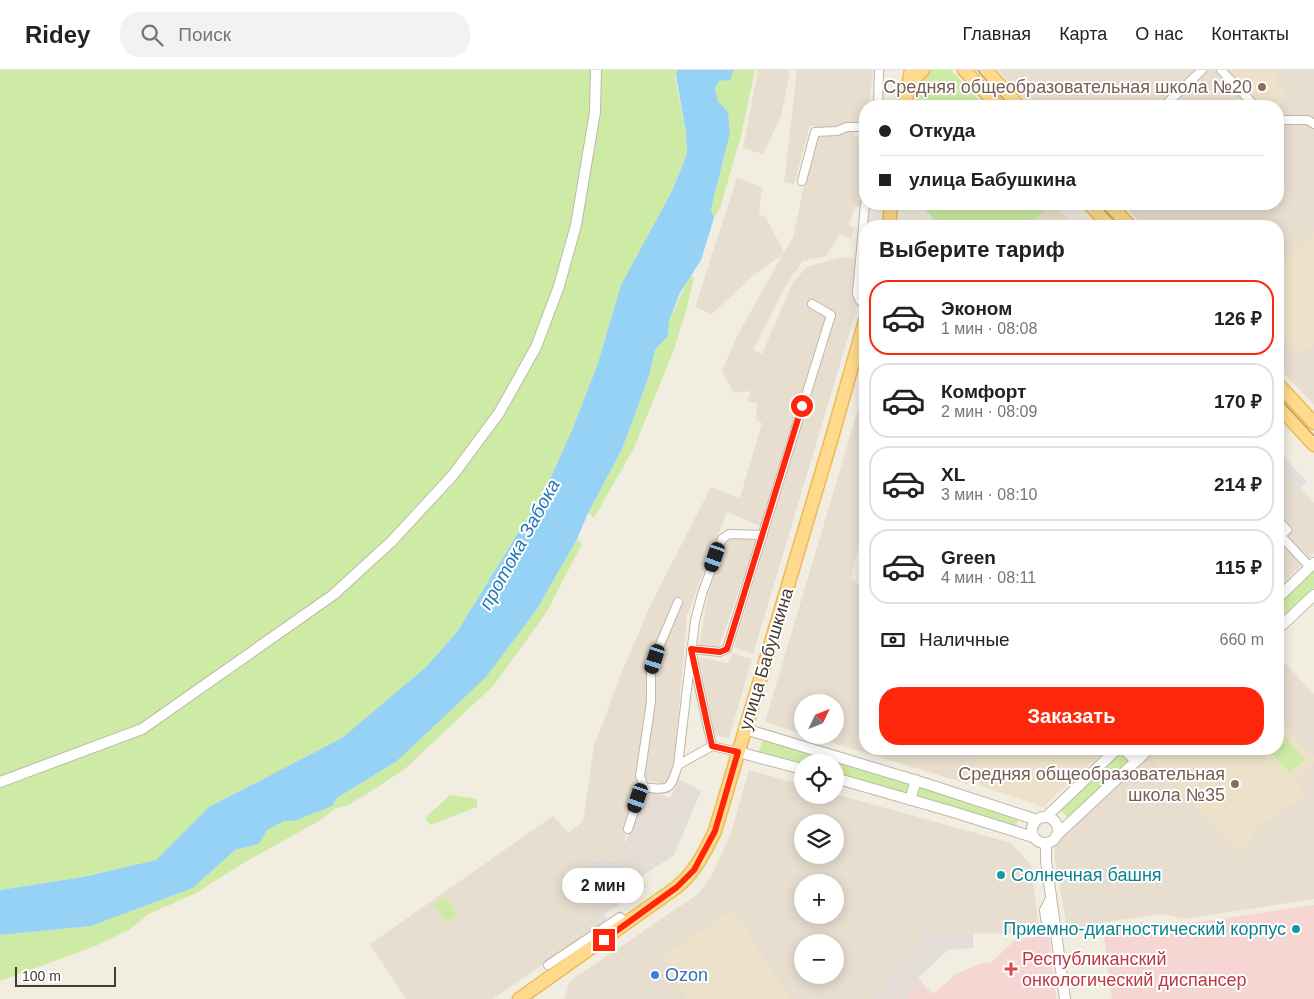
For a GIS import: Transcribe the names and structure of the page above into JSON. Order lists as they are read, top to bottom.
{
  "streets": {
    "main road": ["улица Бабушкина"]
  },
  "water": ["протока Забока"],
  "places": {
    "other": [
      "Средняя общеобразовательная школа №20",
      "Средняя общеобразовательная школа №35",
      "Солнечная башня",
      "Приемно-диагностический корпус",
      "Ozon"
    ],
    "health": ["Республиканский онкологический диспансер"]
  },
  "scale_bar": "100 m",
  "north": "top right",
  "page": {
    "header": "Ridey",
    "search": "Поиск",
    "nav": [
      "Главная",
      "Карта",
      "О нас",
      "Контакты"
    ],
    "banner": ["Откуда", "улица Бабушкина"],
    "heading": "Выберите тариф",
    "list": [
      {
        "name": "Эконом",
        "note": "1 мин · 08:08",
        "value": "126 ₽"
      },
      {
        "name": "Комфорт",
        "note": "2 мин · 08:09",
        "value": "170 ₽"
      },
      {
        "name": "XL",
        "note": "3 мин · 08:10",
        "value": "214 ₽"
      },
      {
        "name": "Green",
        "note": "4 мин · 08:11",
        "value": "115 ₽"
      }
    ],
    "pay": ["Наличные", "660 m"],
    "buttons": "Заказать",
    "map_buttons": ["+", "−"],
    "bubble": "2 мин",
    "scale": "100 m"
  }
}
